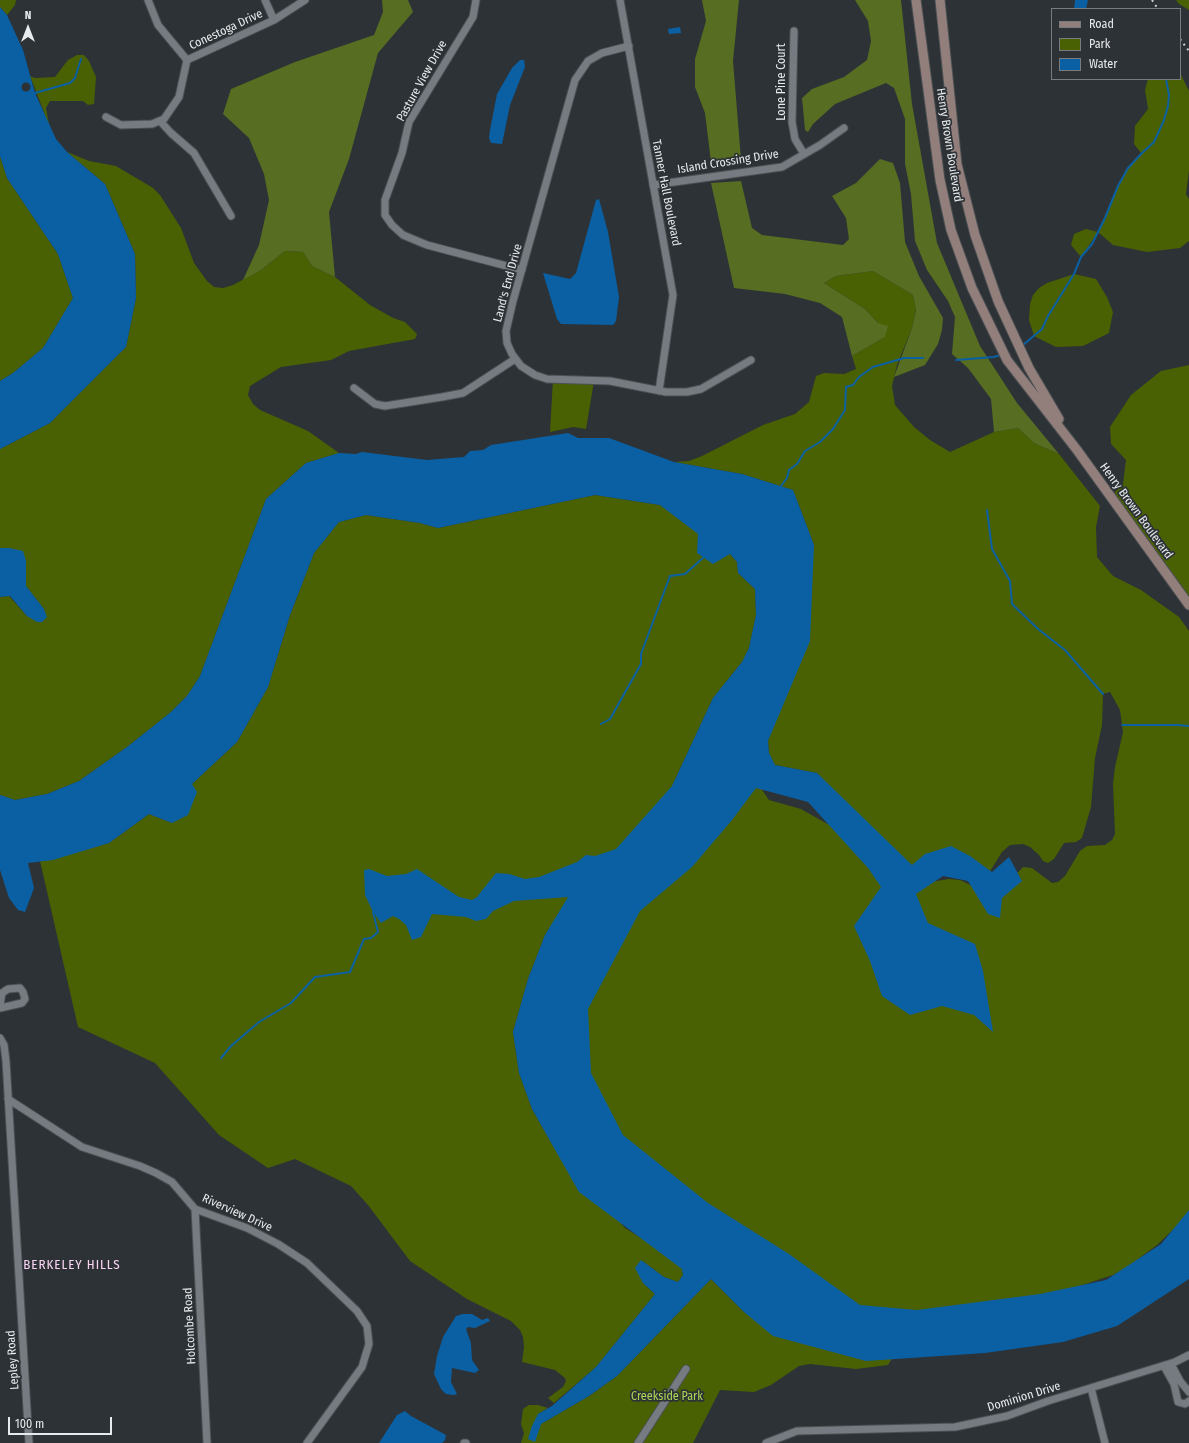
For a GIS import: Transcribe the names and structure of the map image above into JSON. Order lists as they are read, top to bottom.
{
  "streets": {
    "main road": ["Henry Brown Boulevard"],
    "street": [
      "Conestoga Drive",
      "Pasture View Drive",
      "Lone Pine Court",
      "Island Crossing Drive",
      "Tanner Hall Boulevard",
      "Land's End Drive",
      "Riverview Drive",
      "Holcombe Road",
      "Lepley Road",
      "Dominion Drive"
    ]
  },
  "crossings": [
    ["Pasture View Drive", "Land's End Drive"],
    ["Lone Pine Court", "Island Crossing Drive"],
    ["Island Crossing Drive", "Tanner Hall Boulevard"],
    ["Tanner Hall Boulevard", "Land's End Drive"],
    ["Riverview Drive", "Holcombe Road"],
    ["Riverview Drive", "Lepley Road"]
  ],
  "districts": ["BERKELEY HILLS"],
  "parks": ["Creekside Park"],
  "legend": ["Road", "Park", "Water"],
  "scale_bar": "100 m",
  "north": "top"
}
